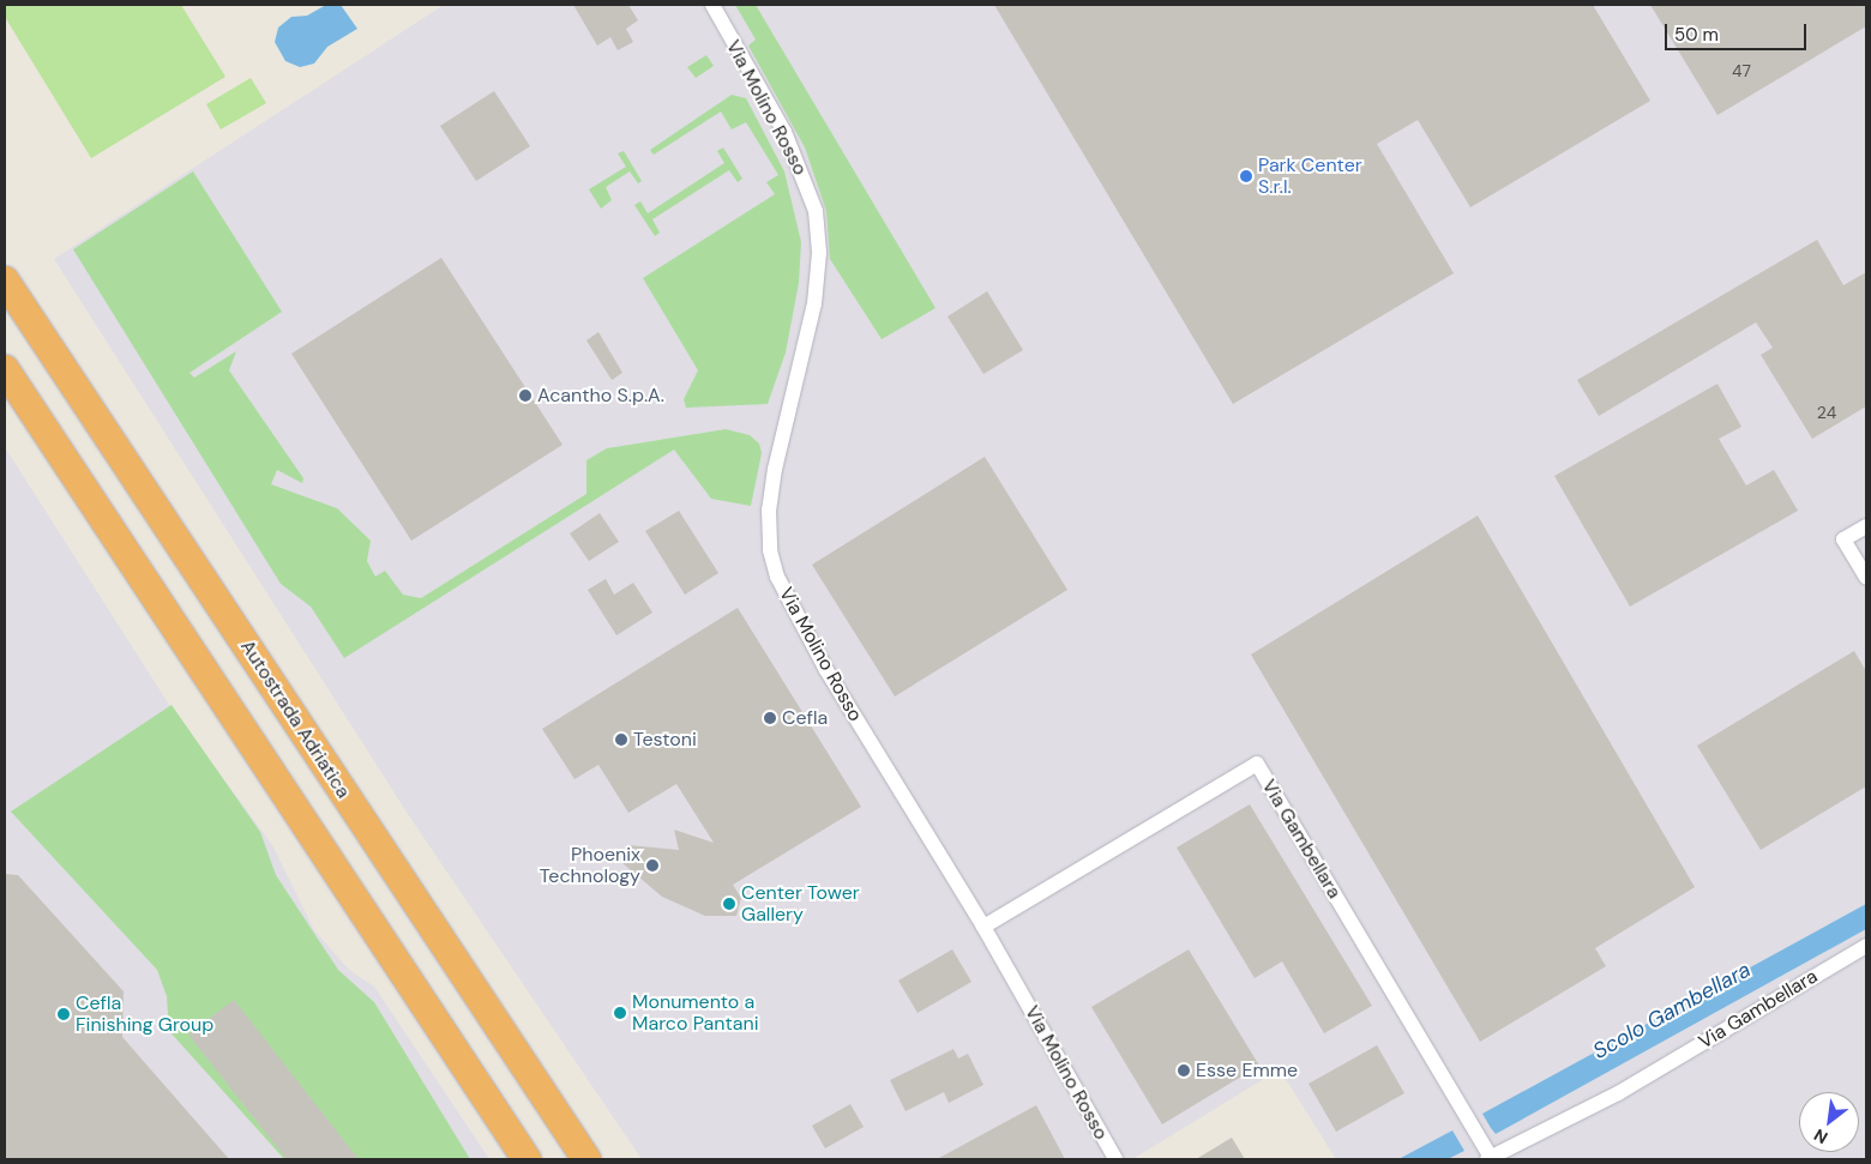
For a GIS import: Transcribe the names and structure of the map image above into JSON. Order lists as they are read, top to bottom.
{
  "streets": {
    "highway": ["Autostrada Adriatica"],
    "street": ["Via Molino Rosso", "Via Gambellara"]
  },
  "crossings": [
    ["Via Molino Rosso", "Via Gambellara"]
  ],
  "water": ["Scolo Gambellara"],
  "places": [
    "Park Center S.r.l.",
    "Acantho S.p.A.",
    "Cefla",
    "Testoni",
    "Phoenix Technology",
    "Center Tower Gallery",
    "Monumento a Marco Pantani",
    "Cefla Finishing Group",
    "Esse Emme"
  ],
  "house_numbers": ["47", "24"],
  "scale_bar": "50 m",
  "north": "bottom left"
}
